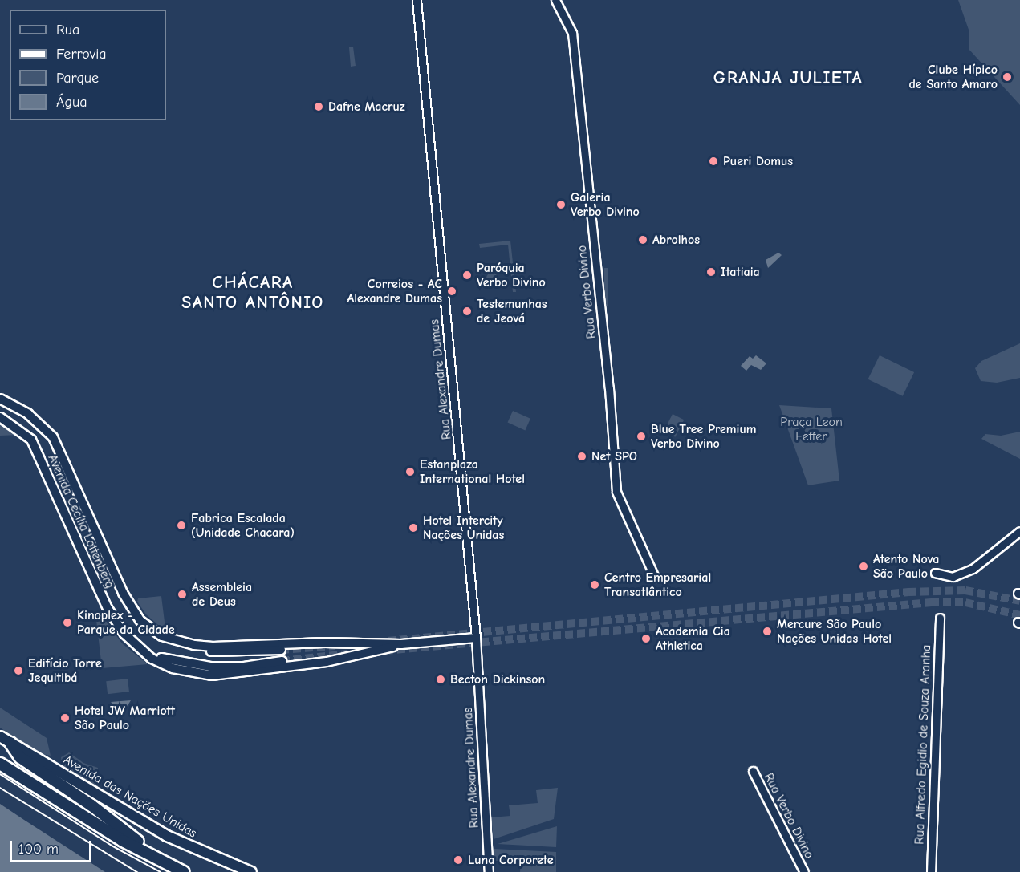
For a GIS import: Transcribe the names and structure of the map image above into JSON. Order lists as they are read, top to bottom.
{
  "streets": {
    "highway": ["Avenida das Nações Unidas"],
    "main road": ["Avenida Cecília Lottenberg"],
    "street": ["Rua Verbo Divino", "Rua Alexandre Dumas", "Rua Alfredo Egidio de Souza Aranha"]
  },
  "crossings": [
    ["Rua Alexandre Dumas", "Avenida Cecília Lottenberg"]
  ],
  "districts": ["GRANJA JULIETA", "CHÁCARA SANTO ANTÔNIO"],
  "parks": ["Praça Leon Feffer"],
  "places": [
    "Clube Hípico de Santo Amaro",
    "Dafne Macruz",
    "Pueri Domus",
    "Galeria Verbo Divino",
    "Abrolhos",
    "Itatiaia",
    "Paróquia Verbo Divino",
    "Correios - AC Alexandre Dumas",
    "Testemunhas de Jeová",
    "Blue Tree Premium Verbo Divino",
    "Net SPO",
    "Estanplaza International Hotel",
    "Fabrica Escalada (Unidade Chacara)",
    "Hotel Intercity Nações Unidas",
    "Atento Nova São Paulo",
    "Centro Empresarial Transatlântico",
    "Assembleia de Deus",
    "Kinoplex - Parque da Cidade",
    "Mercure São Paulo Nações Unidas Hotel",
    "Academia Cia Athletica",
    "Edifício Torre Jequitibá",
    "Becton Dickinson",
    "Hotel JW Marriott São Paulo",
    "Luna Corporete"
  ],
  "legend": [
    "Rua",
    "Ferrovia",
    "Parque",
    "Água"
  ],
  "scale_bar": "100 m"
}
